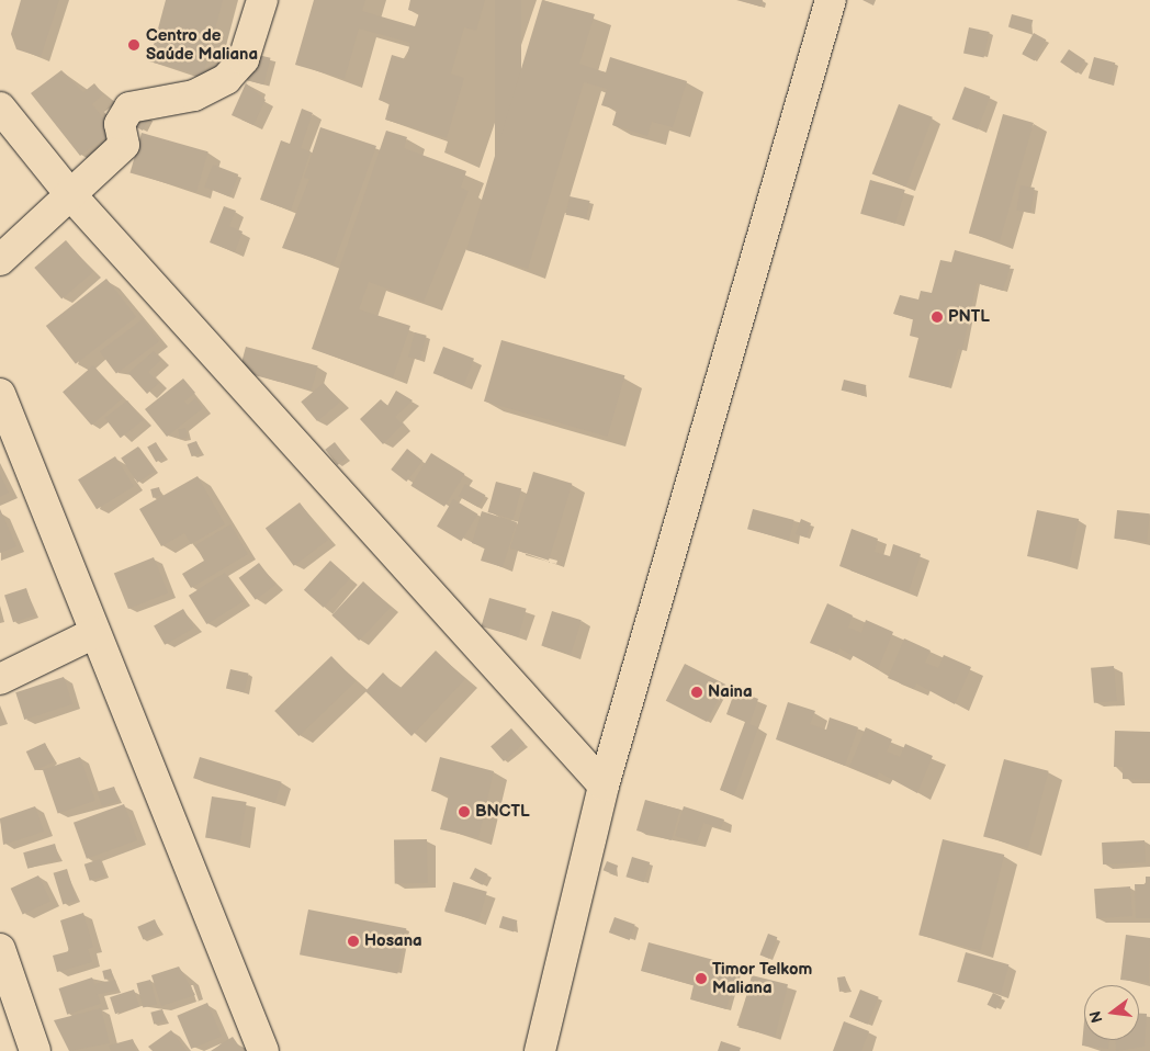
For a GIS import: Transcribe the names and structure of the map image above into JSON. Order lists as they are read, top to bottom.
{
  "places": [
    "Centro de Saúde Maliana",
    "PNTL",
    "Naina",
    "BNCTL",
    "Hosana",
    "Timor Telkom Maliana"
  ],
  "north": "left"
}
